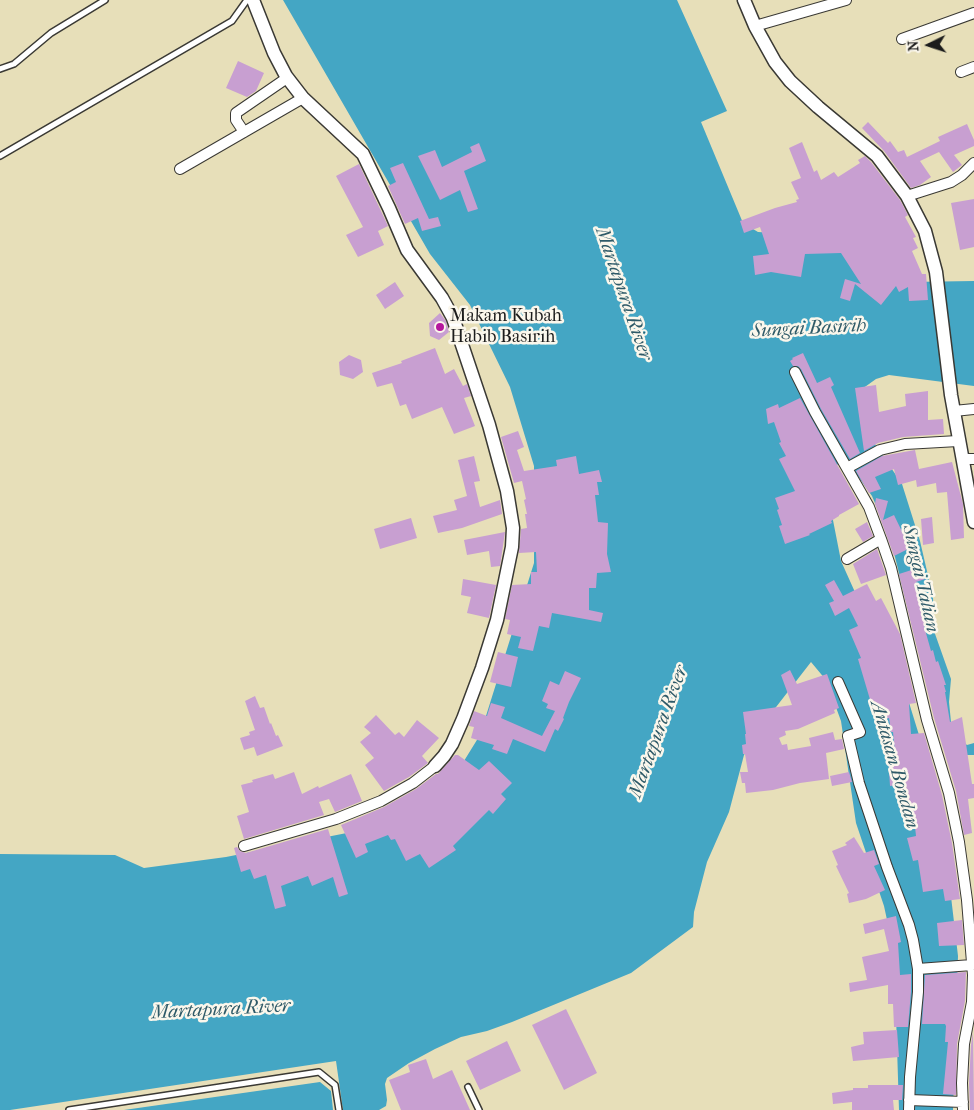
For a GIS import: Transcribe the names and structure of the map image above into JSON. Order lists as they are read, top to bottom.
{
  "water": [
    "Martapura River",
    "Sungai Basirih",
    "Sungai Talian",
    "Antasan Bondan"
  ],
  "places": ["Makam Kubah Habib Basirih"],
  "north": "left"
}
